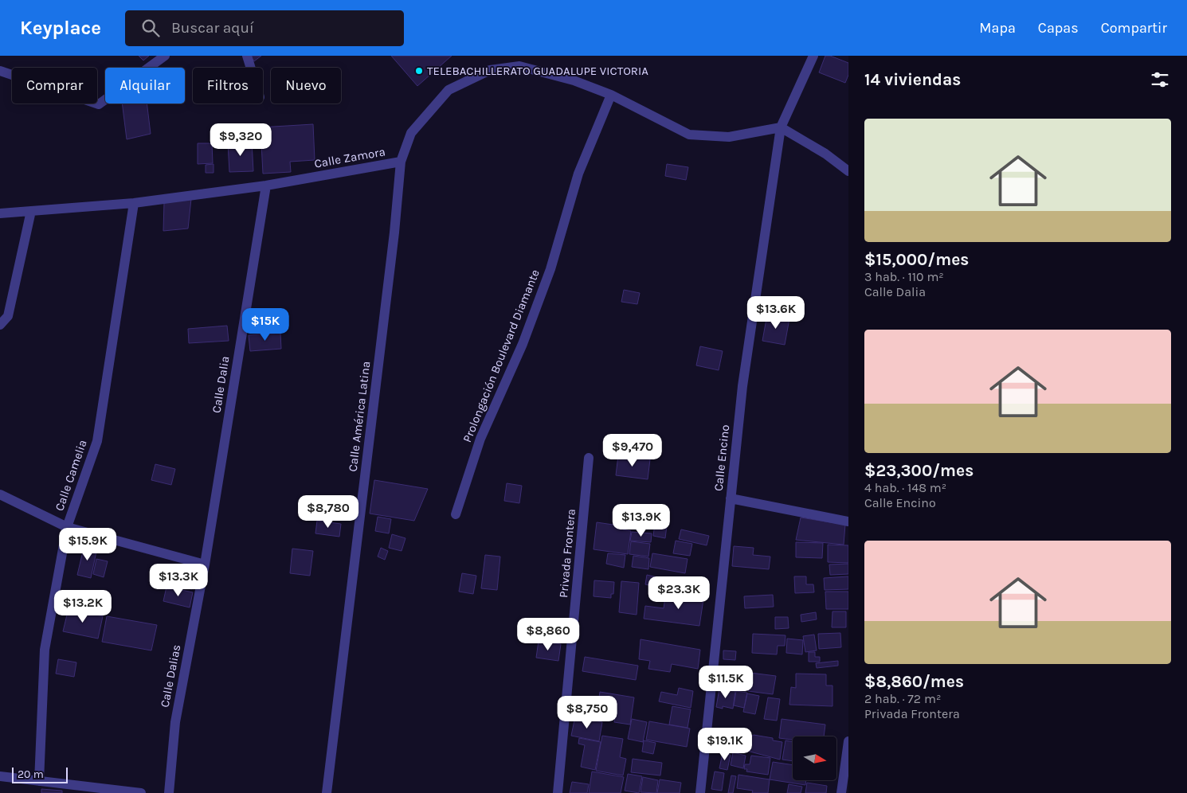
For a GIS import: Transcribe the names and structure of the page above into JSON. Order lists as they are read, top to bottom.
{
  "streets": {
    "street": [
      "Calle Zamora",
      "Prolongación Boulevard Diamante",
      "Calle Dalia",
      "Calle América Latina",
      "Calle Encino",
      "Calle Camelia",
      "Privada Frontera",
      "Calle Dalias"
    ]
  },
  "crossings": [
    ["Calle Zamora", "Prolongación Boulevard Diamante"],
    ["Calle Zamora", "Calle Dalia"],
    ["Calle Zamora", "Calle América Latina"],
    ["Calle Zamora", "Calle Encino"],
    ["Calle Zamora", "Calle Camelia"],
    ["Calle Dalia", "Calle Dalias"]
  ],
  "places": ["TELEBACHILLERATO GUADALUPE VICTORIA"],
  "scale_bar": "20 m",
  "north": "right",
  "page": {
    "header": "Keyplace",
    "search": "Buscar aquí",
    "nav": ["Mapa", "Capas", "Compartir"],
    "heading": "14 viviendas",
    "chip": [
      "Comprar",
      "Alquilar",
      "Filtros",
      "Nuevo"
    ],
    "list": [
      {
        "name": "$15,000/mes",
        "note": "3 hab. · 110 m² · Calle Dalia"
      },
      {
        "name": "$23,300/mes",
        "note": "4 hab. · 148 m² · Calle Encino"
      },
      {
        "name": "$8,860/mes",
        "note": "2 hab. · 72 m² · Privada Frontera"
      }
    ],
    "price": [
      "$9,320",
      "$13.6K",
      "$15K",
      "$9,470",
      "$8,780",
      "$13.9K",
      "$15.9K",
      "$13.3K",
      "$23.3K",
      "$13.2K",
      "$8,860",
      "$11.5K",
      "$8,750",
      "$19.1K"
    ],
    "scale": "20 m"
  }
}
